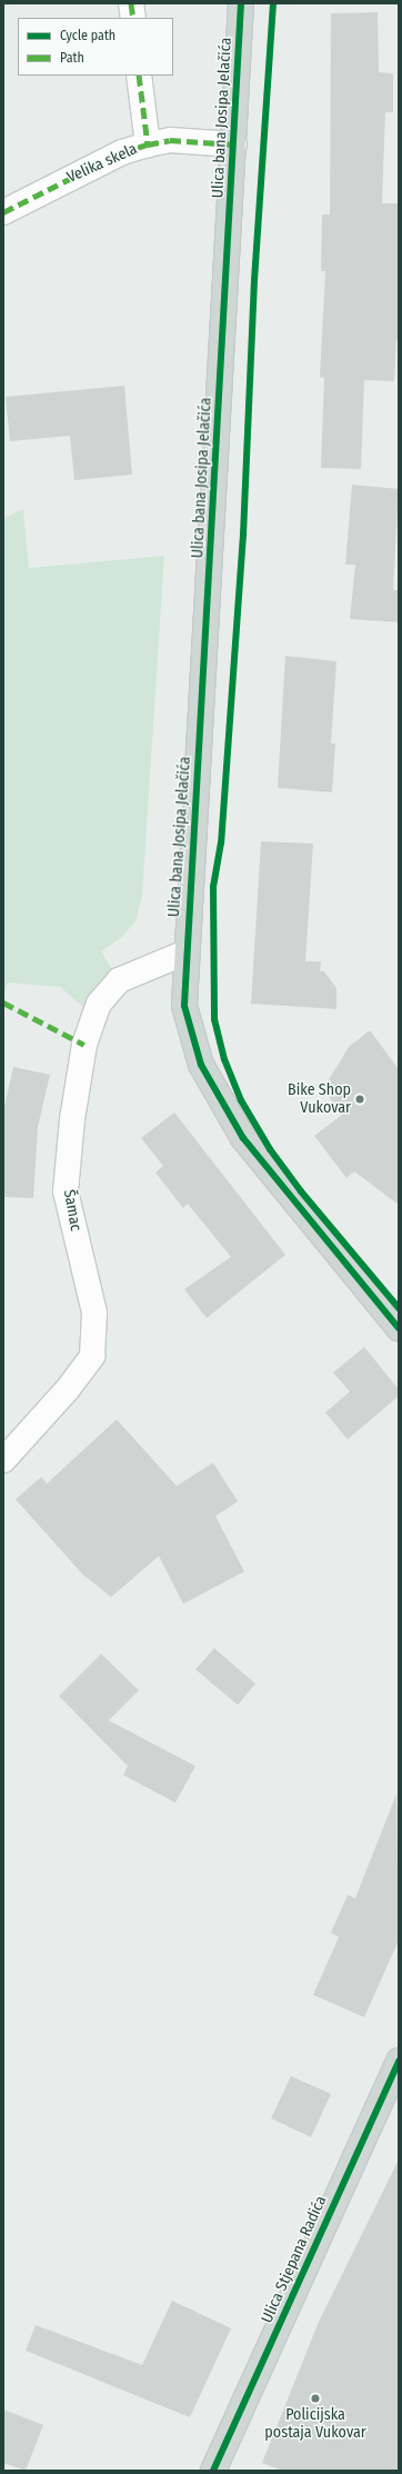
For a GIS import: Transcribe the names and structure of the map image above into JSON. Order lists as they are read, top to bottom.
{
  "streets": {
    "main road": ["Ulica bana Josipa Jelačića", "Ulica Stjepana Radića"],
    "street": ["Velika skela", "Šamac"]
  },
  "crossings": [
    ["Ulica bana Josipa Jelačića", "Velika skela"],
    ["Ulica bana Josipa Jelačića", "Šamac"]
  ],
  "places": ["Bike Shop Vukovar", "Policijska postaja Vukovar"],
  "legend": ["Cycle path", "Path"]
}
